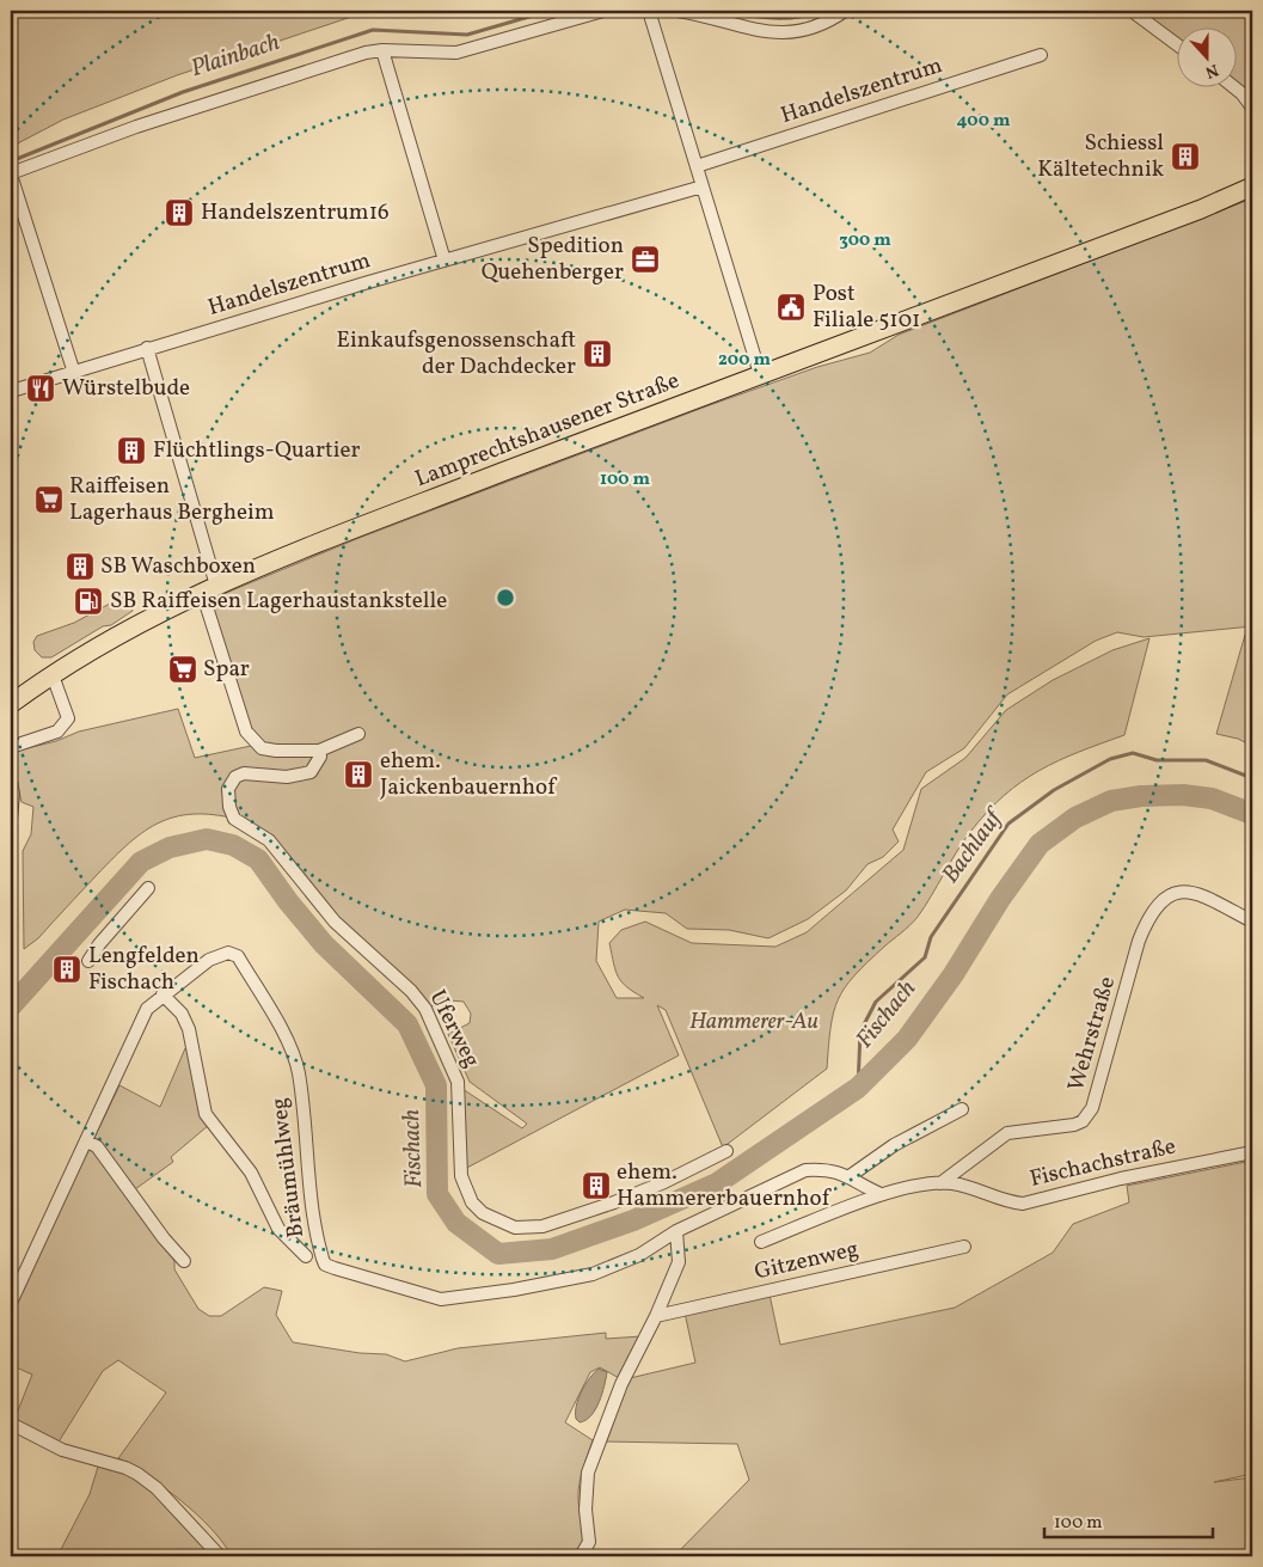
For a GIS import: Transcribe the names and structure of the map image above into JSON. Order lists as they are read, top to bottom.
{
  "streets": {
    "main road": ["Lamprechtshausener Straße"],
    "street": [
      "Handelszentrum",
      "Uferweg",
      "Wehrstraße",
      "Fischachstraße",
      "Bräumühlweg",
      "Gitzenweg"
    ]
  },
  "crossings": [
    ["Wehrstraße", "Fischachstraße"],
    ["Fischachstraße", "Bräumühlweg"]
  ],
  "water": ["Plainbach", "Bachlauf", "Fischach"],
  "parks": ["Hammerer-Au"],
  "places": {
    "building": [
      "Schiessl Kältetechnik",
      "Handelszentrum16",
      "Einkaufsgenossenschaft der Dachdecker",
      "Flüchtlings-Quartier",
      "SB Waschboxen",
      "ehem. Jaickenbauernhof",
      "Lengfelden Fischach",
      "ehem. Hammererbauernhof"
    ],
    "office": ["Spedition Quehenberger"],
    "public building": ["Post Filiale 5101"],
    "restaurant": ["Würstelbude"],
    "supermarket": ["Raiffeisen Lagerhaus Bergheim", "Spar"],
    "fuel station": ["SB Raiffeisen Lagerhaustankstelle"]
  },
  "scale_bar": "100 m",
  "north": "bottom",
  "rings": [
    "400 m",
    "300 m",
    "200 m",
    "100 m"
  ]
}
